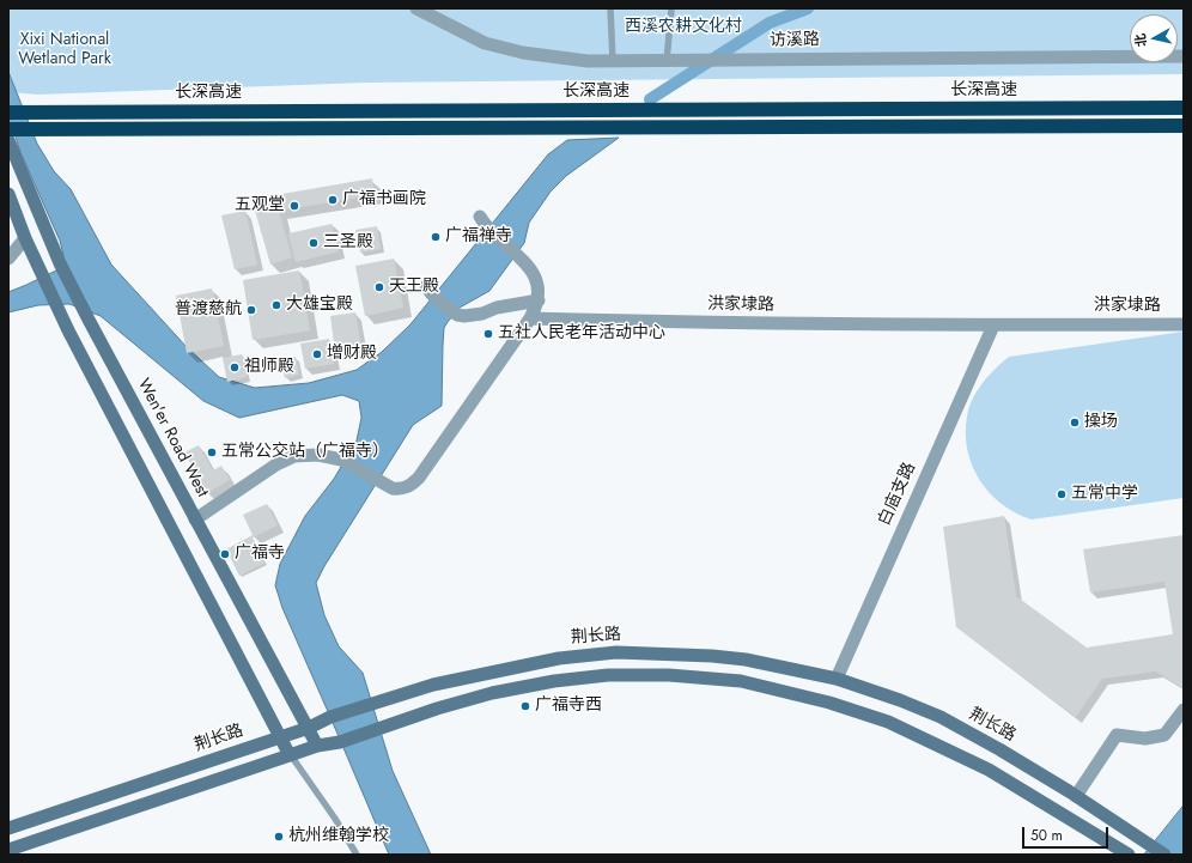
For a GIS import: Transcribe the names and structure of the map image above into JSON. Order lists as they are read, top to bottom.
{
  "streets": {
    "highway": ["长深高速"],
    "main road": ["Wen'er Road West", "荆长路"],
    "street": ["访溪路", "洪家埭路", "白庙支路"]
  },
  "crossings": [
    ["洪家埭路", "白庙支路"],
    ["Wen'er Road West", "荆长路"],
    ["白庙支路", "荆长路"]
  ],
  "parks": ["西溪农耕文化村", "Xixi National Wetland Park"],
  "places": [
    "广福书画院",
    "五观堂",
    "广福禅寺",
    "三圣殿",
    "天王殿",
    "大雄宝殿",
    "普渡慈航",
    "五社人民老年活动中心",
    "增财殿",
    "祖师殿",
    "操场",
    "五常公交站（广福寺）",
    "五常中学",
    "广福寺",
    "广福寺西",
    "杭州维翰学校"
  ],
  "scale_bar": "50 m",
  "north": "left"
}
